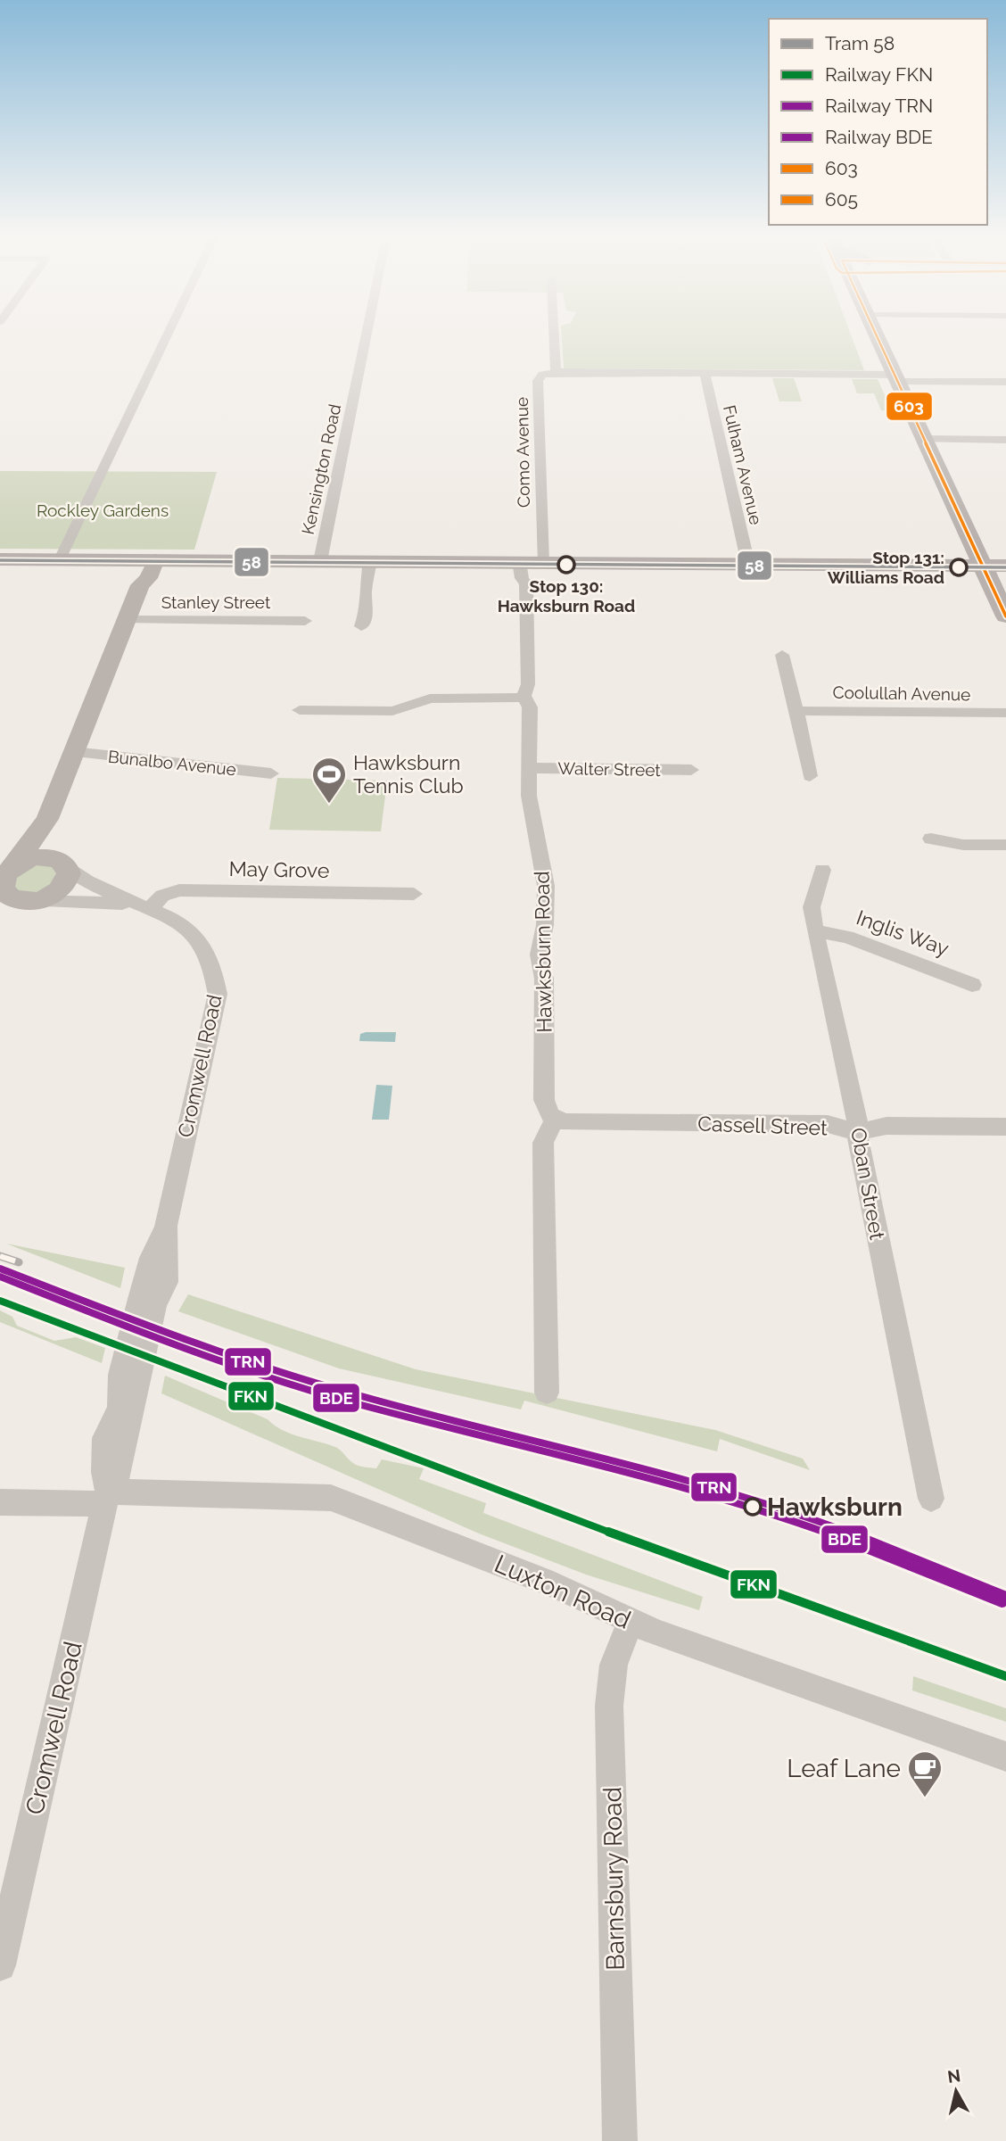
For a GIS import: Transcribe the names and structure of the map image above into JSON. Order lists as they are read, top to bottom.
{
  "streets": {
    "street": [
      "Como Avenue",
      "Fulham Avenue",
      "Kensington Road",
      "Stanley Street",
      "Coolullah Avenue",
      "Bunalbo Avenue",
      "Walter Street",
      "May Grove",
      "Inglis Way",
      "Hawksburn Road",
      "Cromwell Road",
      "Cassell Street",
      "Oban Street",
      "Luxton Road",
      "Barnsbury Road"
    ]
  },
  "crossings": [
    ["Como Avenue", "Hawksburn Road"],
    ["Walter Street", "Hawksburn Road"],
    ["May Grove", "Cromwell Road"],
    ["Inglis Way", "Oban Street"],
    ["Hawksburn Road", "Cassell Street"],
    ["Cromwell Road", "Luxton Road"],
    ["Cassell Street", "Oban Street"],
    ["Luxton Road", "Barnsbury Road"]
  ],
  "parks": ["Rockley Gardens"],
  "places": {
    "other": ["Stop 130: Hawksburn Road", "Stop 131: Williams Road", "Hawksburn"],
    "sports": ["Hawksburn Tennis Club"],
    "cafe": ["Leaf Lane"]
  },
  "lines": [
    "transit line 603",
    "tram line 58",
    "rail line TRN",
    "rail line BDE",
    "rail line FKN"
  ],
  "legend": [
    "Tram 58",
    "Railway FKN",
    "Railway TRN",
    "Railway BDE",
    "603",
    "605"
  ],
  "north": "top"
}
